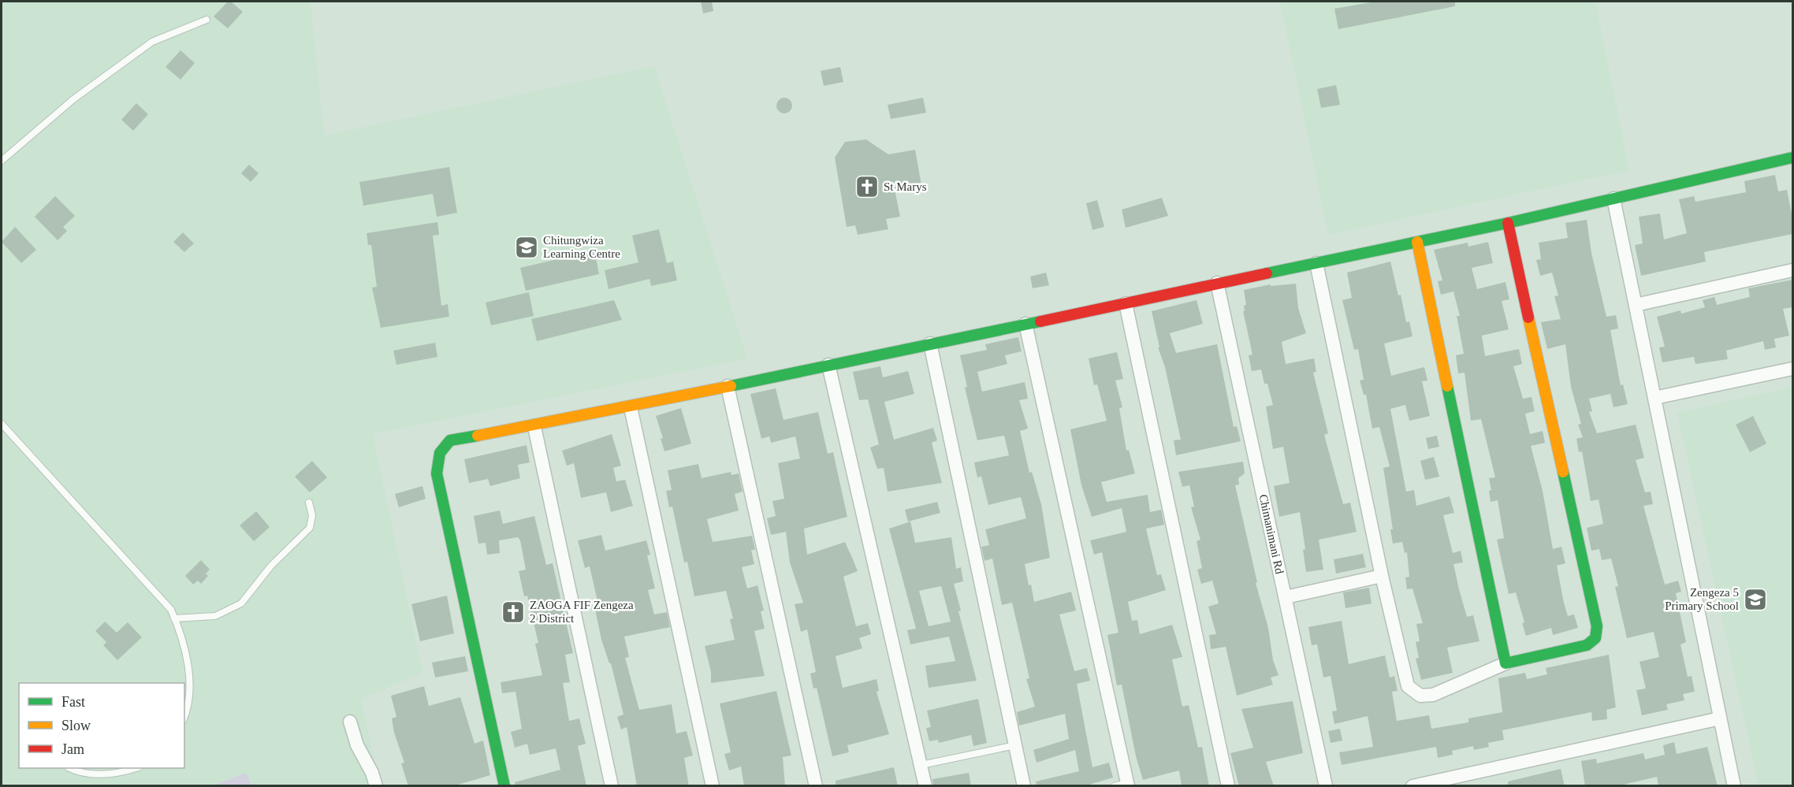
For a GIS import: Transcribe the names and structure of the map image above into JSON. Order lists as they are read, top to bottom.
{
  "streets": {
    "street": ["Chimanimani Rd"]
  },
  "places": {
    "church": ["St Marys", "ZAOGA FIF Zengeza 2 District"],
    "school or university": ["Chitungwiza Learning Centre", "Zengeza 5 Primary School"]
  },
  "legend": ["Fast", "Slow", "Jam"]
}
